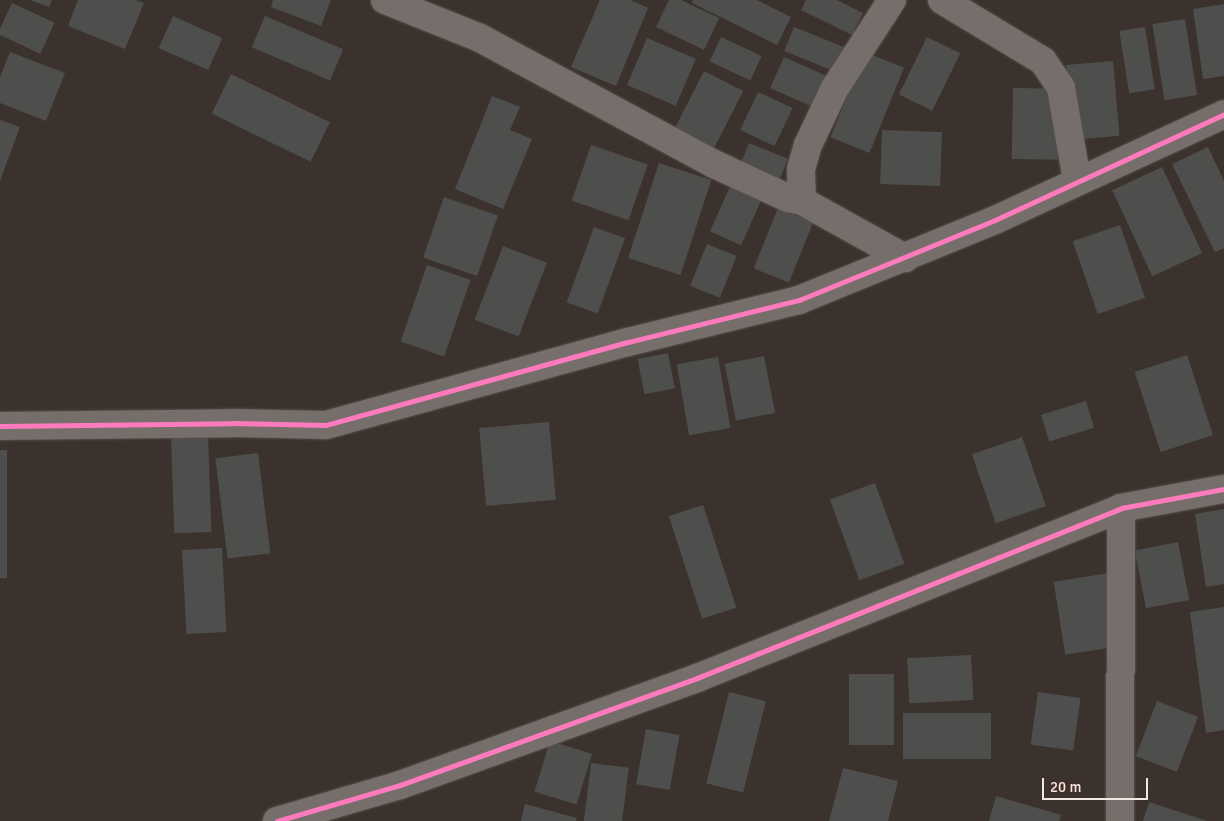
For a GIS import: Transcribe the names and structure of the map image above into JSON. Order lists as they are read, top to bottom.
{
  "scale_bar": "20 m"
}
